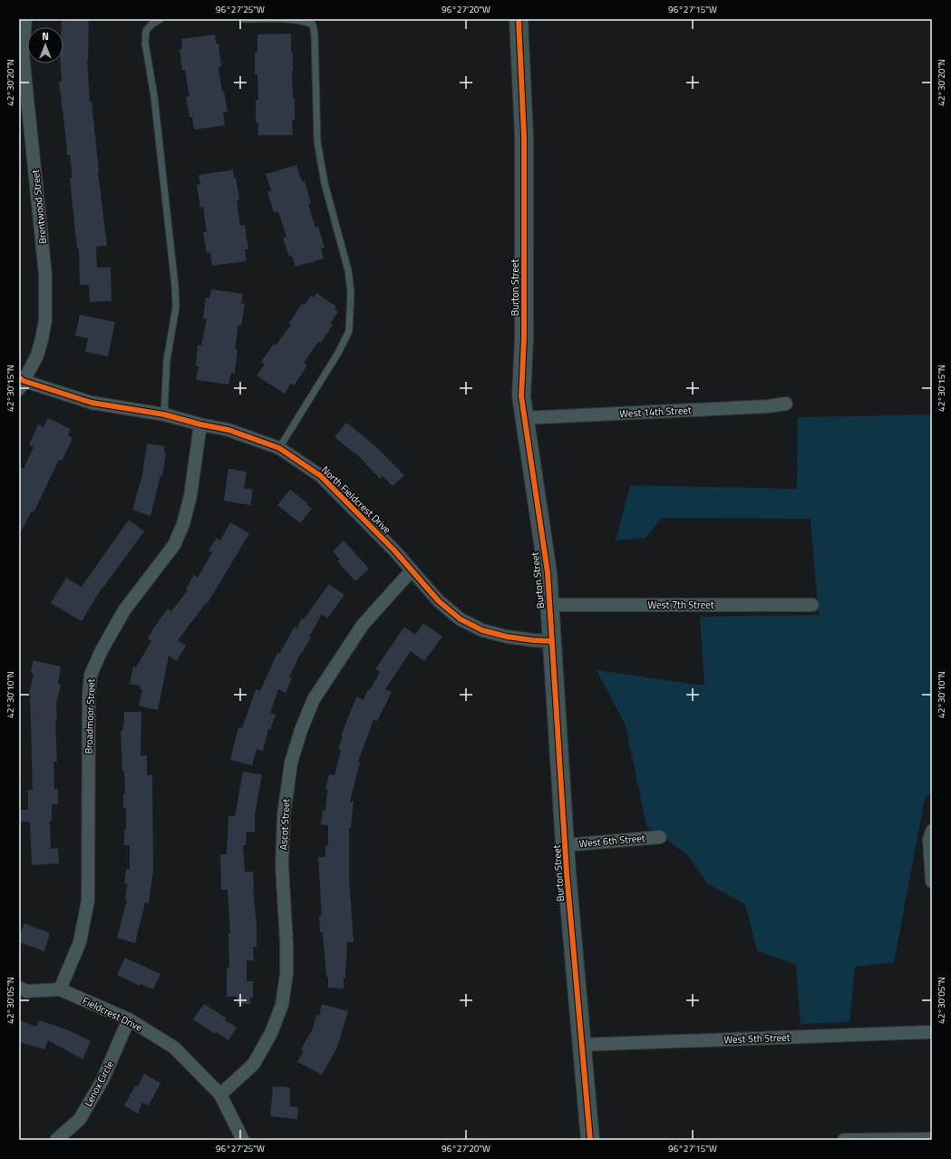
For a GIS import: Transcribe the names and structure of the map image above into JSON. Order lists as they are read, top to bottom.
{
  "streets": {
    "street": [
      "Brentwood Street",
      "Burton Street",
      "West 14th Street",
      "North Fieldcrest Drive",
      "West 7th Street",
      "Broadmoor Street",
      "Ascot Street",
      "West 6th Street",
      "Fieldcrest Drive",
      "West 5th Street",
      "Lenox Circle"
    ]
  },
  "crossings": [
    ["Brentwood Street", "North Fieldcrest Drive"],
    ["Burton Street", "West 14th Street"],
    ["Burton Street", "North Fieldcrest Drive"],
    ["Burton Street", "West 7th Street"],
    ["Burton Street", "West 6th Street"],
    ["Burton Street", "West 5th Street"],
    ["North Fieldcrest Drive", "Broadmoor Street"],
    ["North Fieldcrest Drive", "Ascot Street"],
    ["Broadmoor Street", "Fieldcrest Drive"],
    ["Ascot Street", "Fieldcrest Drive"],
    ["Fieldcrest Drive", "Lenox Circle"]
  ],
  "north": "top",
  "coordinates": [
    "96°27'25\"W",
    "96°27'20\"W",
    "96°27'15\"W",
    "42°30'20\"N",
    "42°30'15\"N",
    "42°30'10\"N",
    "42°30'05\"N"
  ]
}
